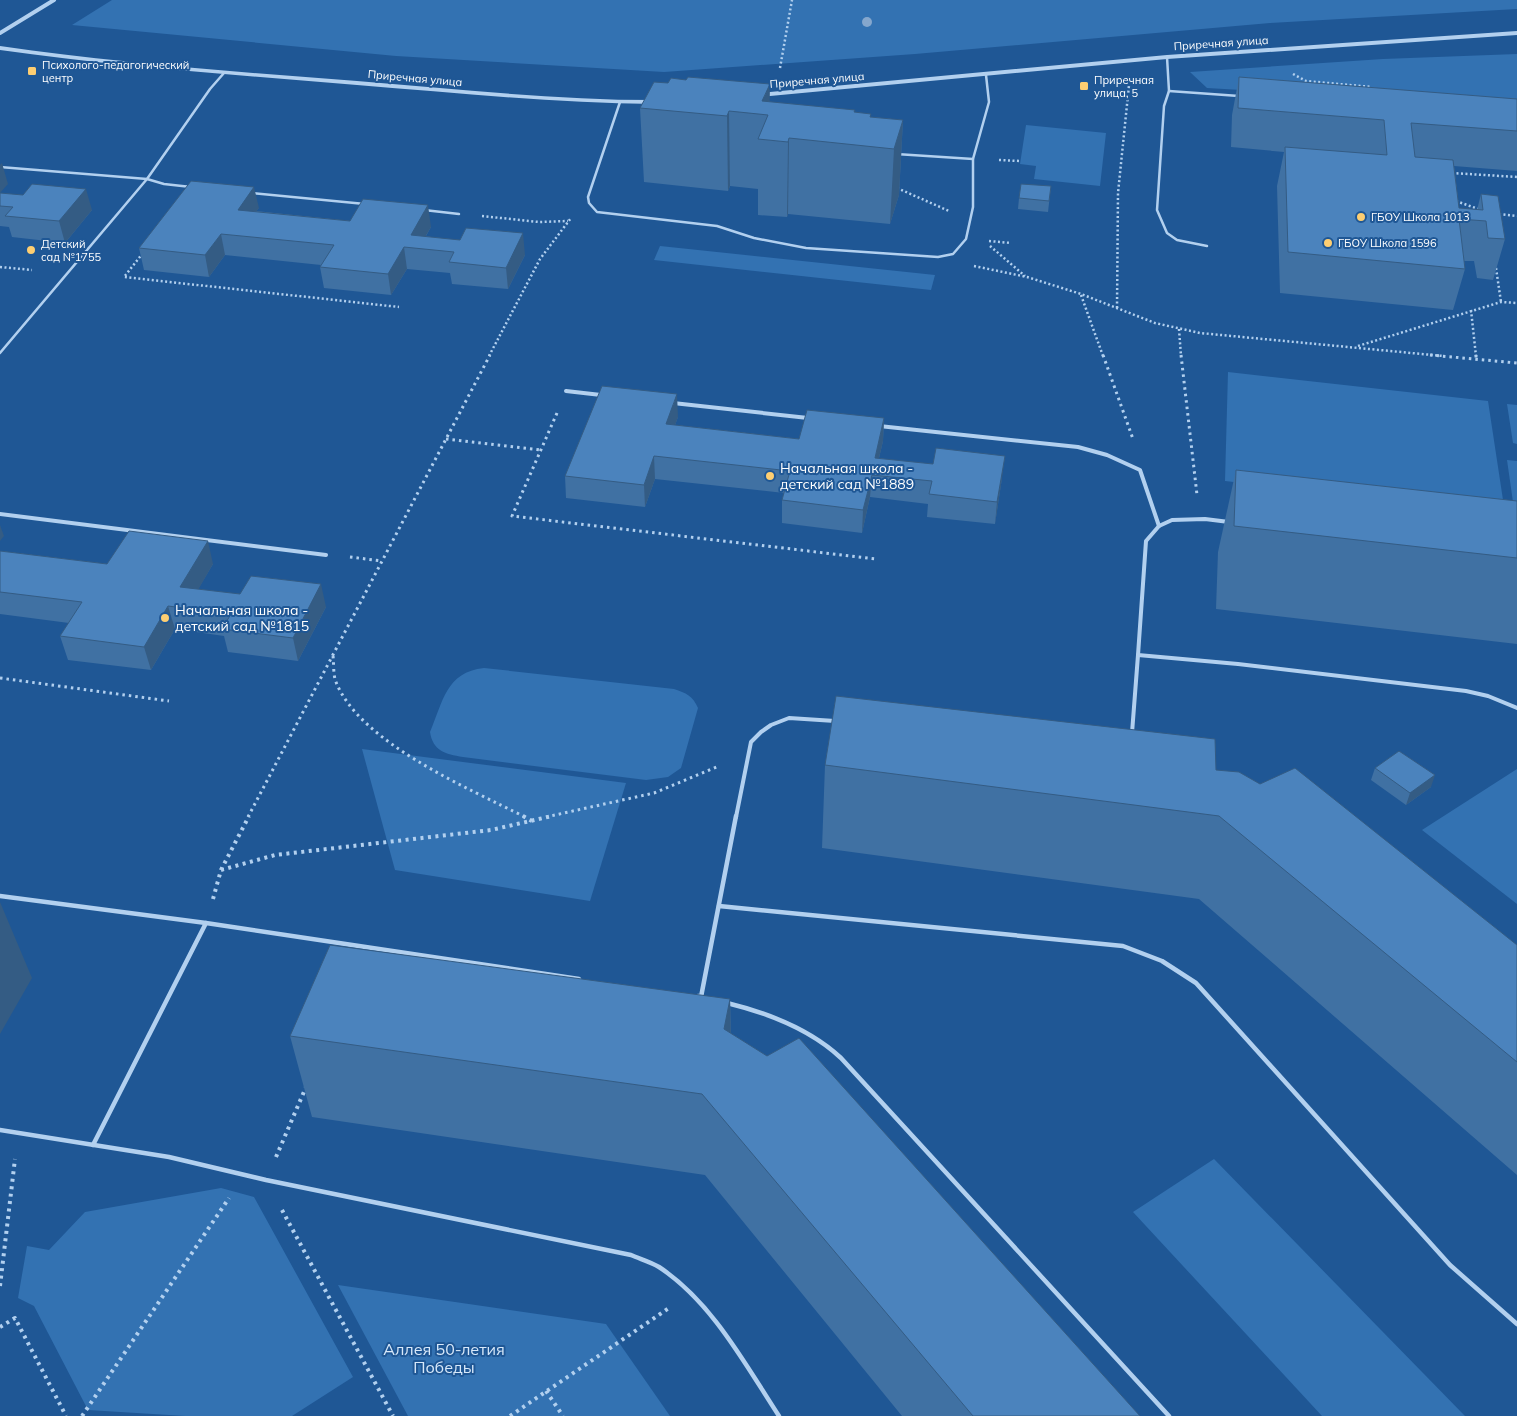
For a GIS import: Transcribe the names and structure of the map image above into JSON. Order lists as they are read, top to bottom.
{
  "streets": {
    "street": ["Приречная улица"]
  },
  "parks": ["Аллея 50-летия Победы"],
  "places": {
    "transit": ["Психолого-педагогический центр", "Приречная улица, 5"],
    "other": [
      "ГБОУ Школа 1013",
      "ГБОУ Школа 1596",
      "Детский сад №1755",
      "Начальная школа - детский сад №1889",
      "Начальная школа - детский сад №1815"
    ]
  }
}
